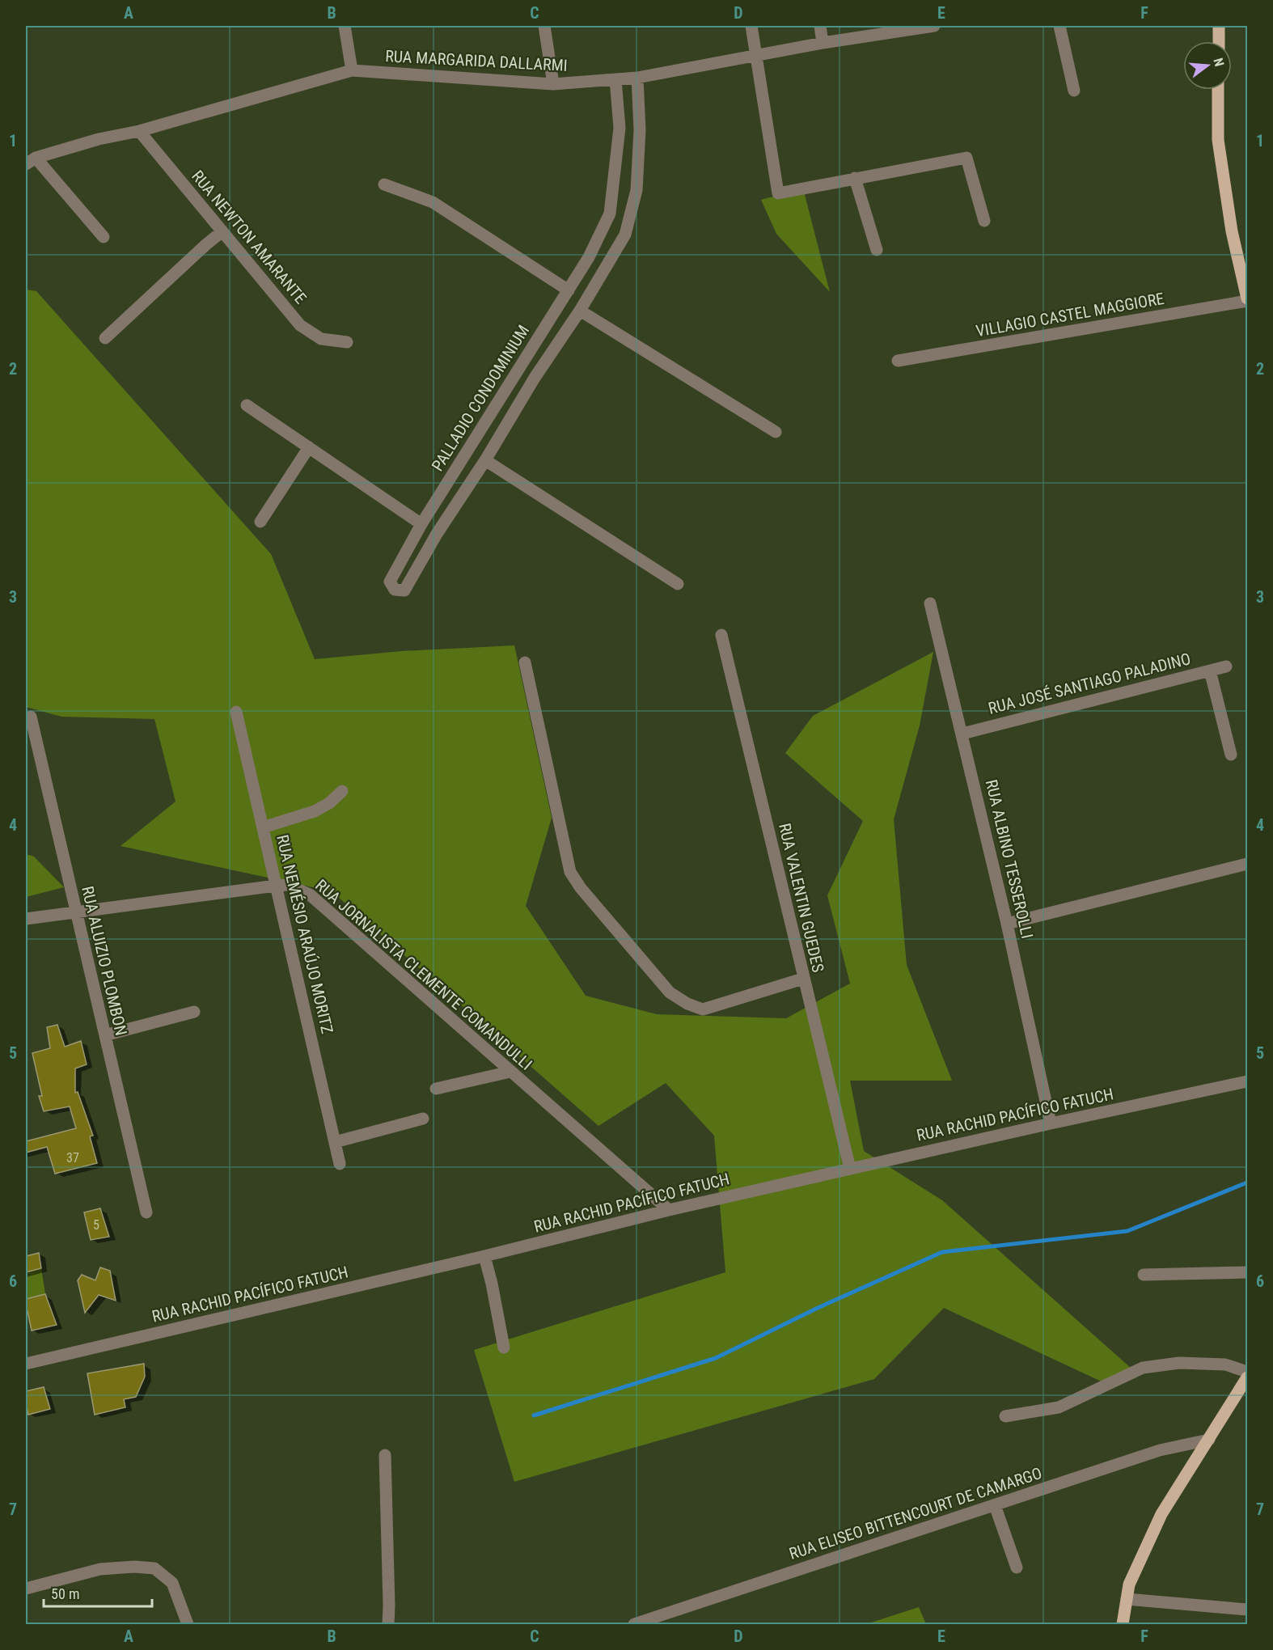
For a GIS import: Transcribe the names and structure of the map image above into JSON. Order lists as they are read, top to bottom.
{
  "streets": {
    "street": [
      "RUA MARGARIDA DALLARMI",
      "RUA NEWTON AMARANTE",
      "VILLAGIO CASTEL MAGGIORE",
      "PALLADIO CONDOMINIUM",
      "RUA JOSÉ SANTIAGO PALADINO",
      "RUA ALBINO TESSEROLLI",
      "RUA VALENTIN GUEDES",
      "RUA NEMÉSIO ARAÚJO MORITZ",
      "RUA ALUIZIO PLOMBON",
      "RUA JORNALISTA CLEMENTE COMANDULLI",
      "RUA RACHID PACÍFICO FATUCH",
      "RUA ELISEO BITTENCOURT DE CAMARGO"
    ]
  },
  "crossings": [
    ["RUA MARGARIDA DALLARMI", "RUA NEWTON AMARANTE"],
    ["RUA MARGARIDA DALLARMI", "PALLADIO CONDOMINIUM"],
    ["RUA JOSÉ SANTIAGO PALADINO", "RUA ALBINO TESSEROLLI"],
    ["RUA ALBINO TESSEROLLI", "RUA RACHID PACÍFICO FATUCH"],
    ["RUA VALENTIN GUEDES", "RUA RACHID PACÍFICO FATUCH"],
    ["RUA NEMÉSIO ARAÚJO MORITZ", "RUA JORNALISTA CLEMENTE COMANDULLI"],
    ["RUA ALUIZIO PLOMBON", "RUA JORNALISTA CLEMENTE COMANDULLI"],
    ["RUA JORNALISTA CLEMENTE COMANDULLI", "RUA RACHID PACÍFICO FATUCH"]
  ],
  "house_numbers": ["37", "5"],
  "scale_bar": "50 m",
  "north": "right",
  "grid": {
    "columns": [
      "A",
      "B",
      "C",
      "D",
      "E",
      "F"
    ],
    "rows": [
      "1",
      "2",
      "3",
      "4",
      "5",
      "6",
      "7"
    ]
  }
}
